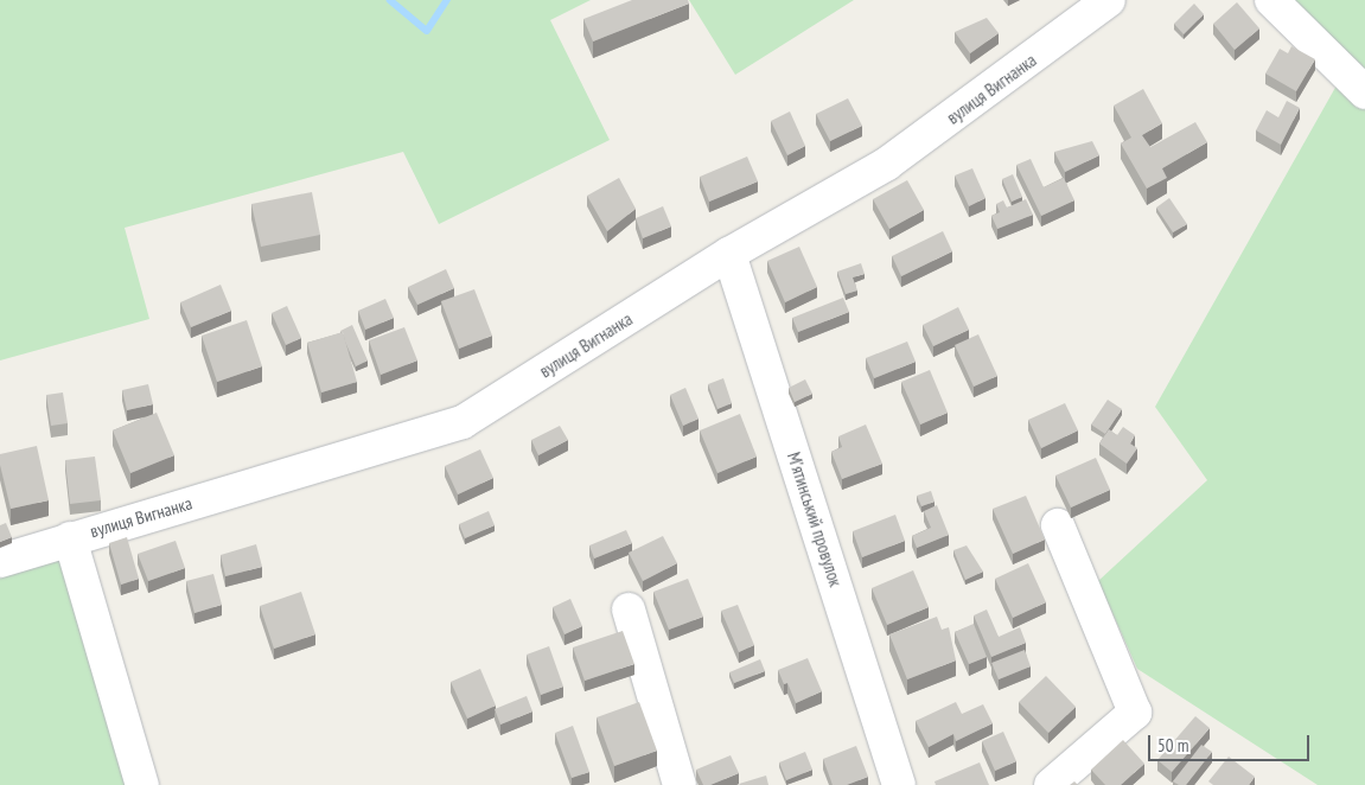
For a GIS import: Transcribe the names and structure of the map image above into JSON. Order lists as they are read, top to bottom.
{
  "streets": {
    "street": ["вулиця Вигнанка", "Мʼятинський провулок"]
  },
  "crossings": [
    ["вулиця Вигнанка", "Мʼятинський провулок"]
  ],
  "scale_bar": "50 m"
}
